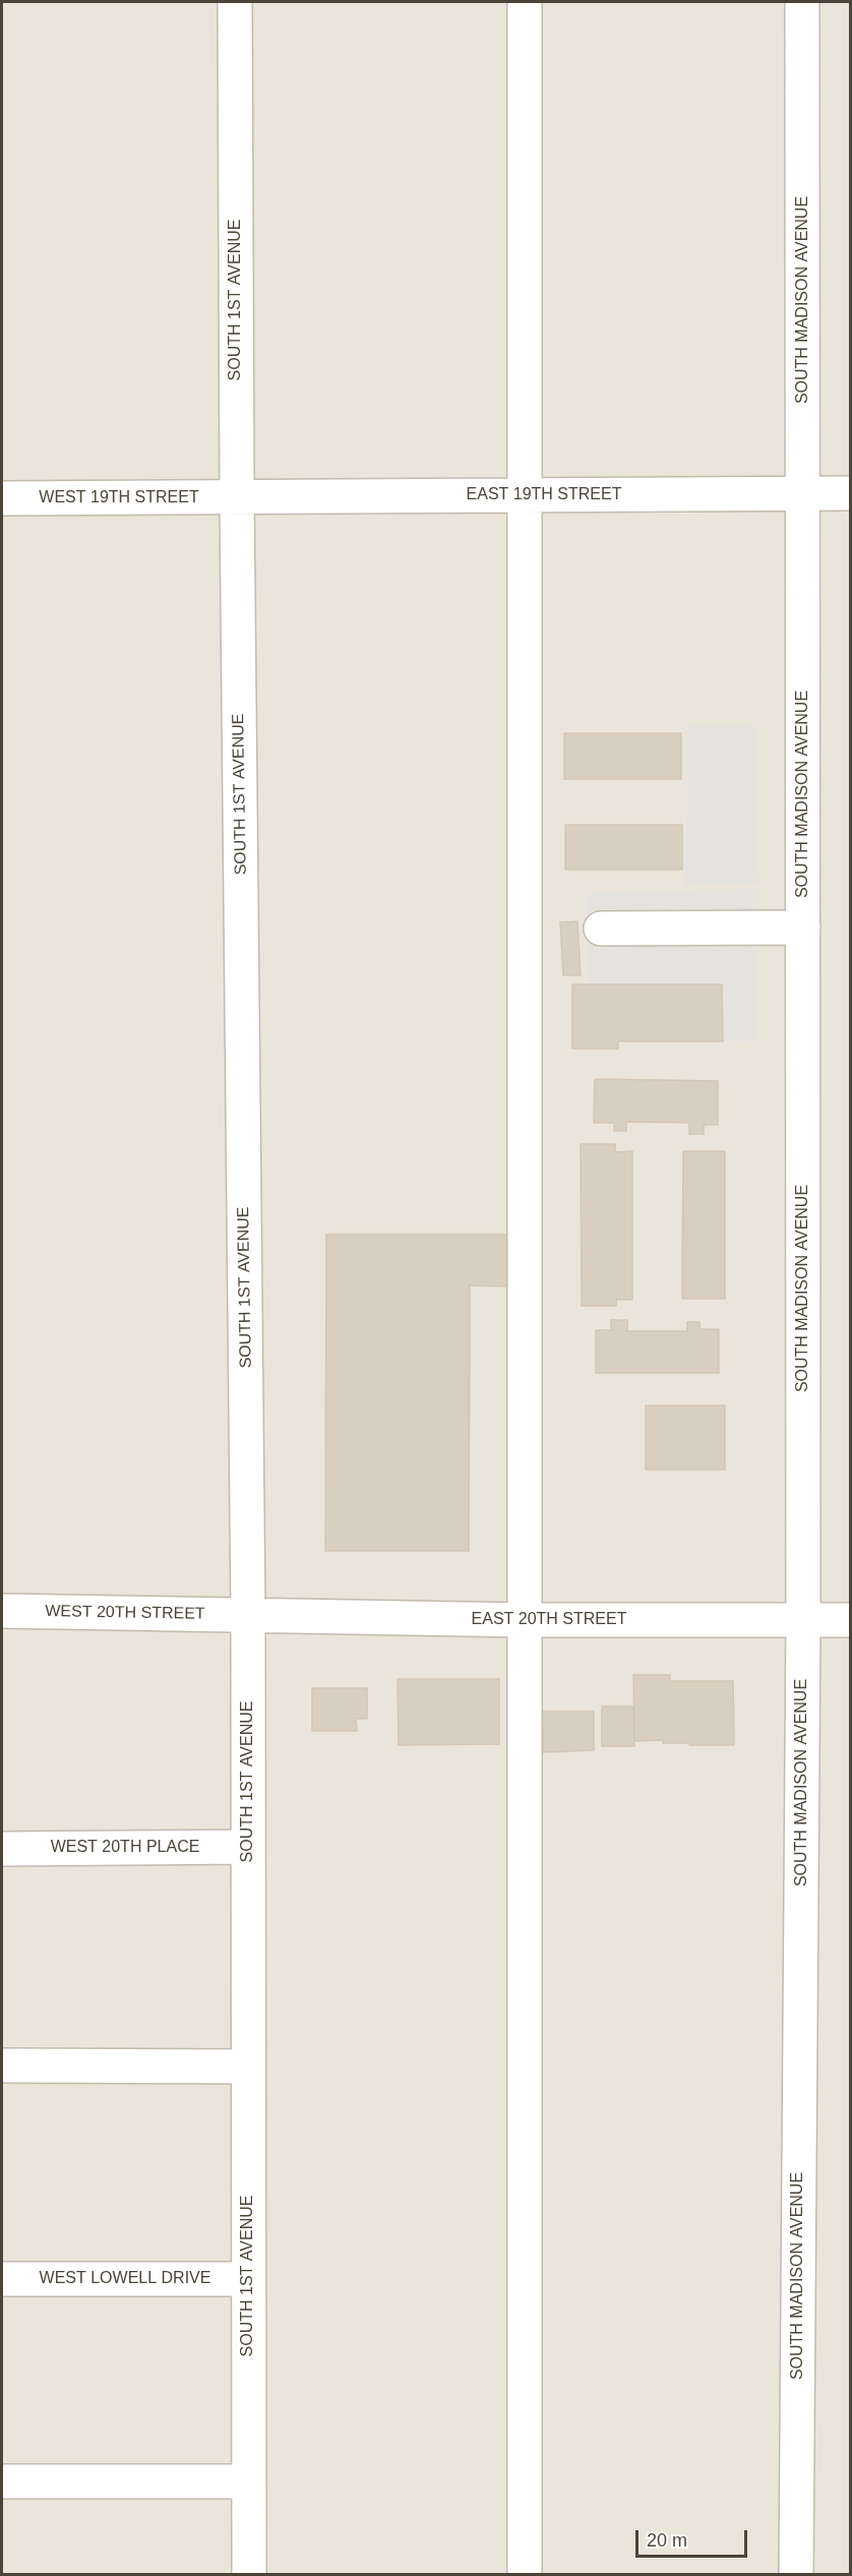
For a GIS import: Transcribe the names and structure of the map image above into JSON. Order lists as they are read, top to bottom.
{
  "streets": {
    "street": [
      "SOUTH 1ST AVENUE",
      "SOUTH MADISON AVENUE",
      "EAST 19TH STREET",
      "WEST 19TH STREET",
      "WEST 20TH STREET",
      "EAST 20TH STREET",
      "WEST 20TH PLACE",
      "WEST LOWELL DRIVE"
    ]
  },
  "crossings": [
    ["SOUTH 1ST AVENUE", "EAST 19TH STREET"],
    ["SOUTH 1ST AVENUE", "WEST 19TH STREET"],
    ["SOUTH 1ST AVENUE", "WEST 20TH STREET"],
    ["SOUTH 1ST AVENUE", "EAST 20TH STREET"],
    ["SOUTH 1ST AVENUE", "WEST 20TH PLACE"],
    ["SOUTH 1ST AVENUE", "WEST LOWELL DRIVE"],
    ["SOUTH MADISON AVENUE", "EAST 19TH STREET"],
    ["SOUTH MADISON AVENUE", "EAST 20TH STREET"],
    ["EAST 19TH STREET", "WEST 19TH STREET"],
    ["WEST 20TH STREET", "EAST 20TH STREET"]
  ],
  "scale_bar": "20 m"
}
